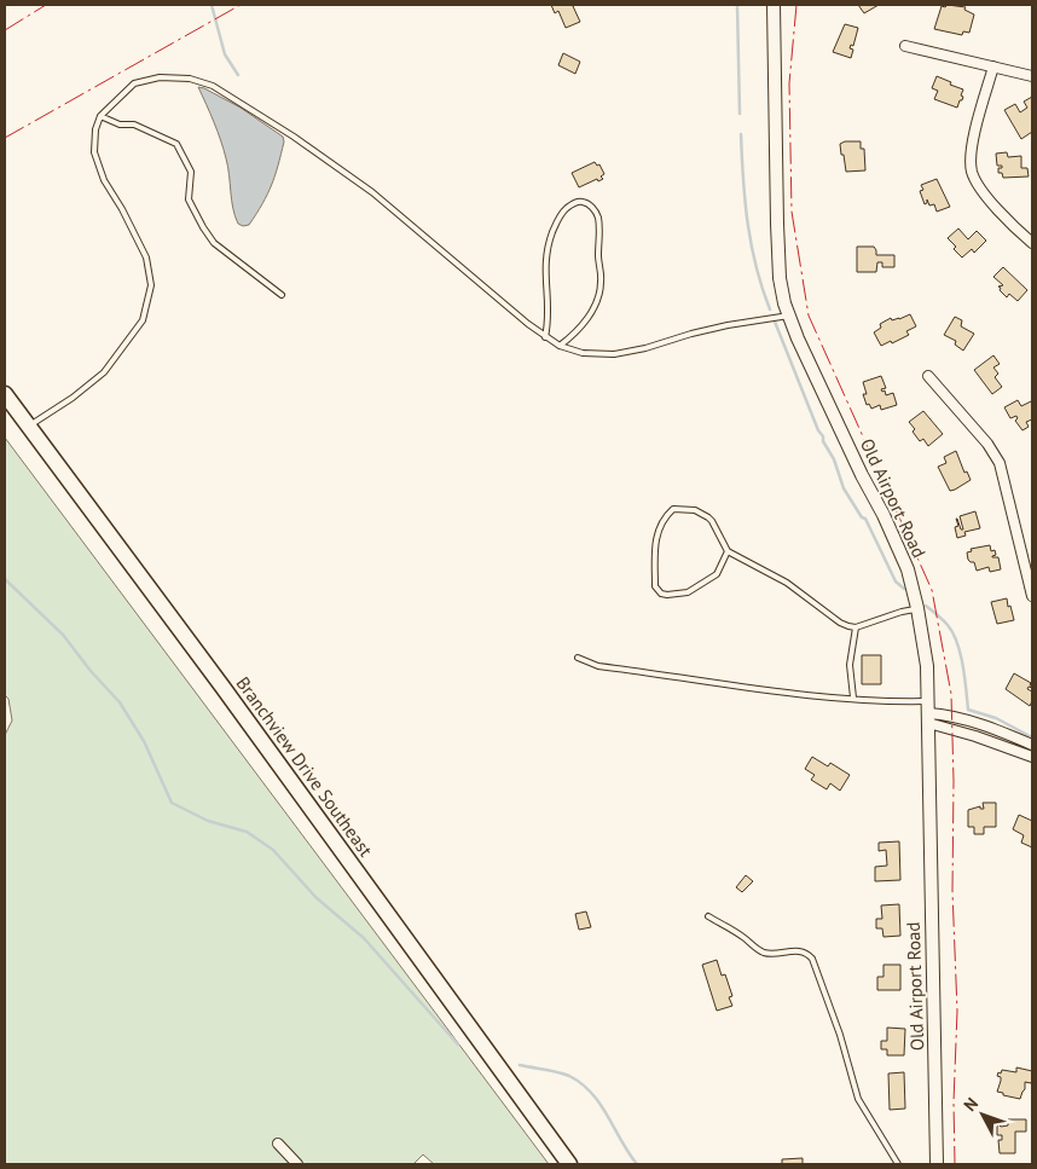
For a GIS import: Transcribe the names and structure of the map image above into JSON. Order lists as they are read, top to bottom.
{
  "streets": {
    "main road": ["Branchview Drive Southeast"],
    "street": ["Old Airport Road"]
  },
  "north": "top left"
}
